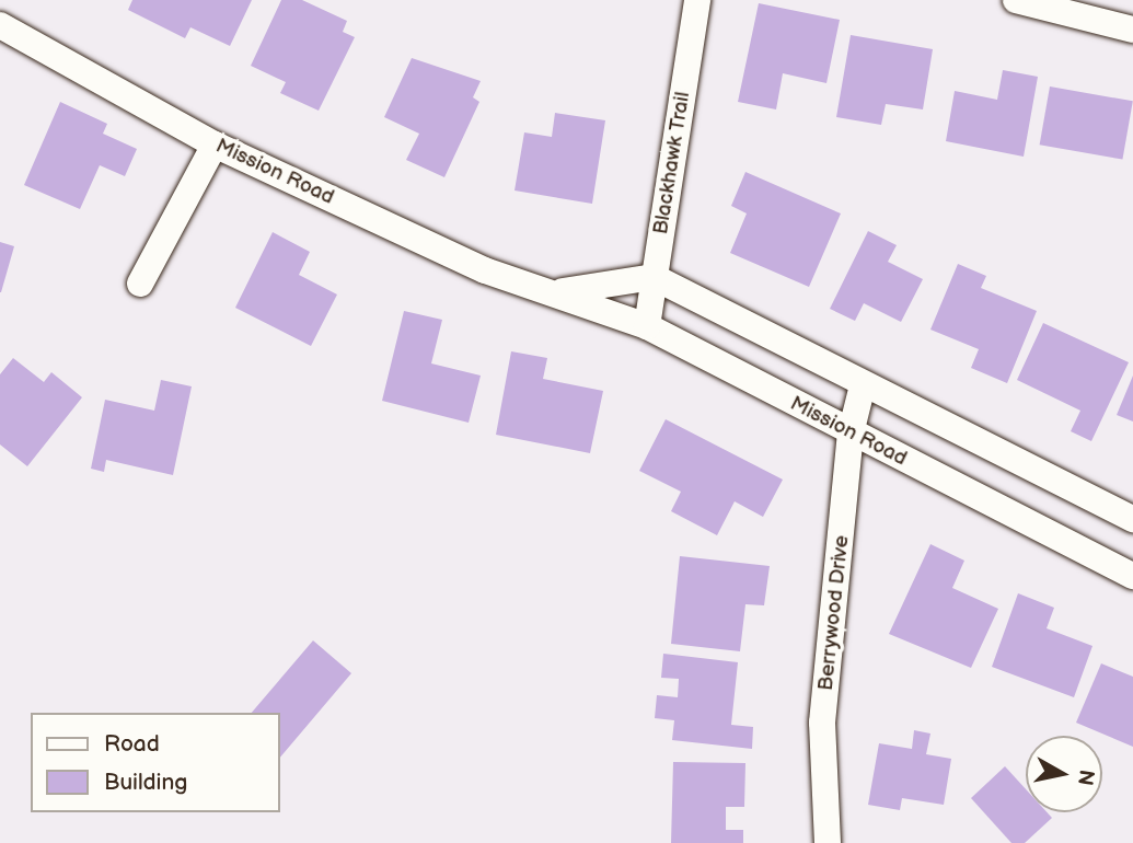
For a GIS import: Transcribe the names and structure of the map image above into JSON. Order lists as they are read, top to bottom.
{
  "streets": {
    "street": ["Blackhawk Trail", "Mission Road", "Berrywood Drive"]
  },
  "crossings": [
    ["Blackhawk Trail", "Mission Road"],
    ["Mission Road", "Berrywood Drive"]
  ],
  "legend": ["Road", "Building"],
  "north": "right"
}
